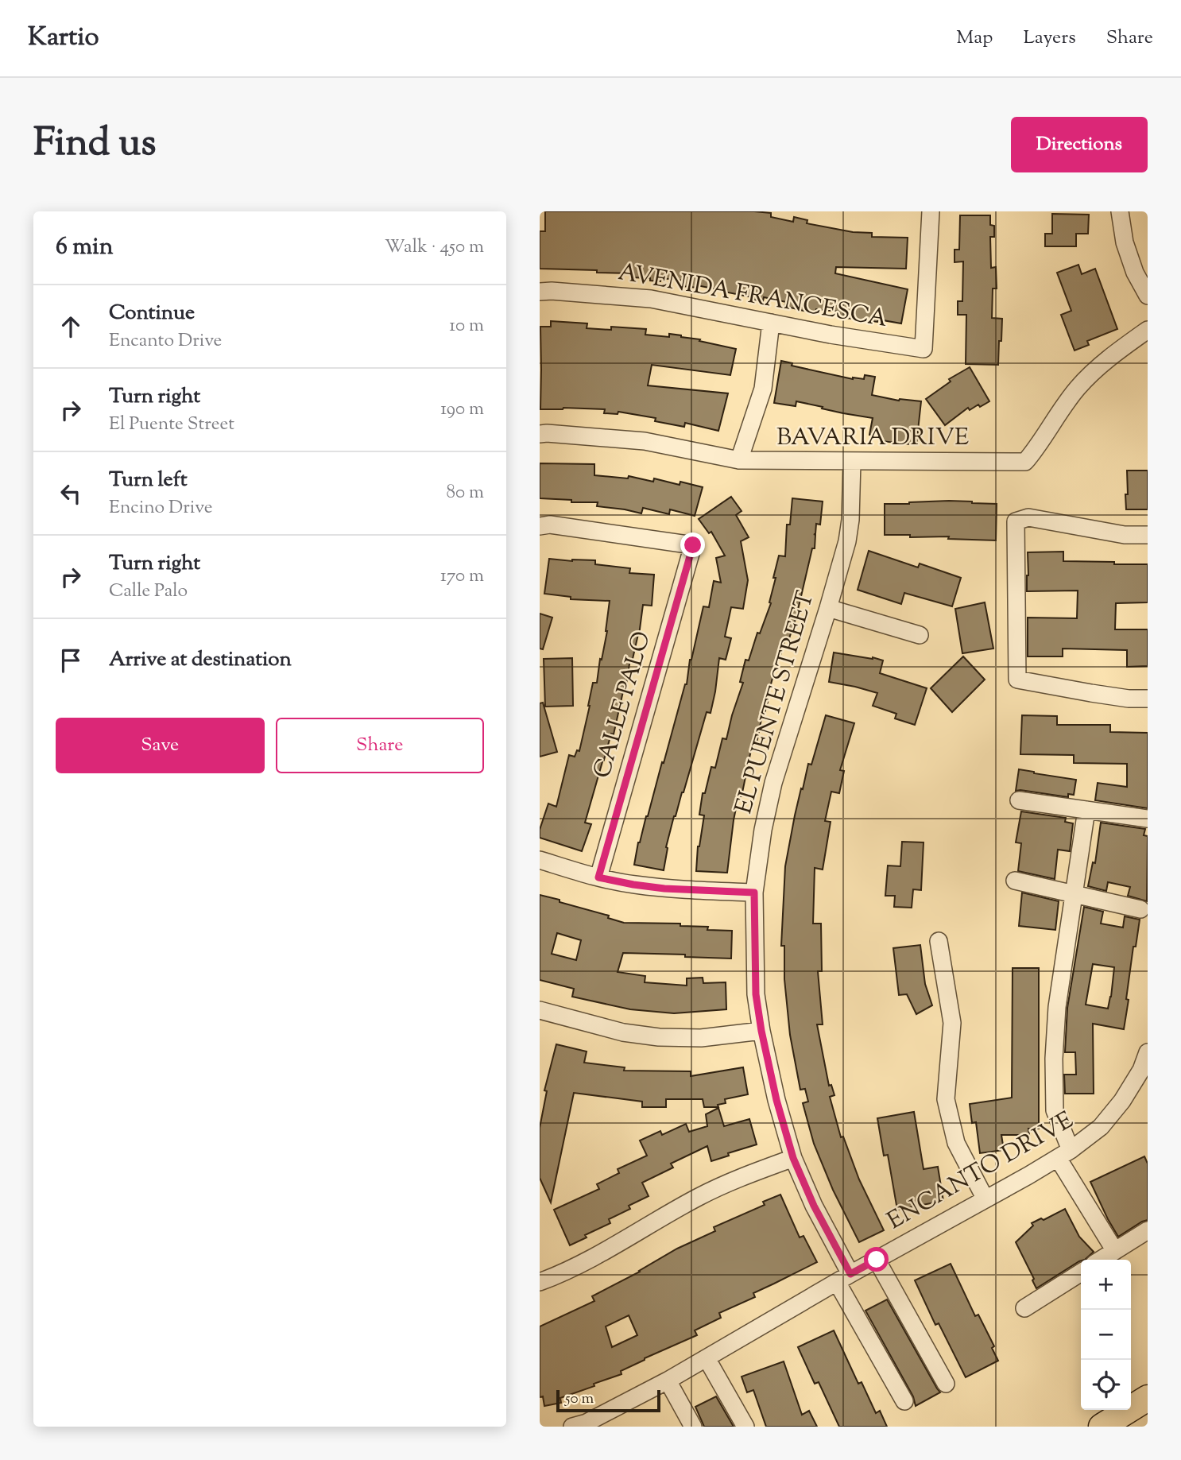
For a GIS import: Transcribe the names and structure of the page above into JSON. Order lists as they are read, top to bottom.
{
  "streets": {
    "street": [
      "AVENIDA FRANCESCA",
      "BAVARIA DRIVE",
      "EL PUENTE STREET",
      "CALLE PALO",
      "ENCANTO DRIVE"
    ]
  },
  "crossings": [
    ["BAVARIA DRIVE", "EL PUENTE STREET"],
    ["EL PUENTE STREET", "ENCANTO DRIVE"]
  ],
  "scale_bar": "50 m",
  "page": {
    "header": "Kartio",
    "nav": ["Map", "Layers", "Share"],
    "title": "Find us",
    "buttons": [
      "Directions",
      ["Save", "Share"]
    ],
    "heading": ["6 min", "Walk · 450 m"],
    "list": [
      ["Continue", "Encanto Drive", "10 m"],
      ["Turn right", "El Puente Street", "190 m"],
      ["Turn left", "Encino Drive", "80 m"],
      ["Turn right", "Calle Palo", "170 m"],
      "Arrive at destination"
    ],
    "map_buttons": ["+", "−"],
    "scale": "50 m"
  }
}
